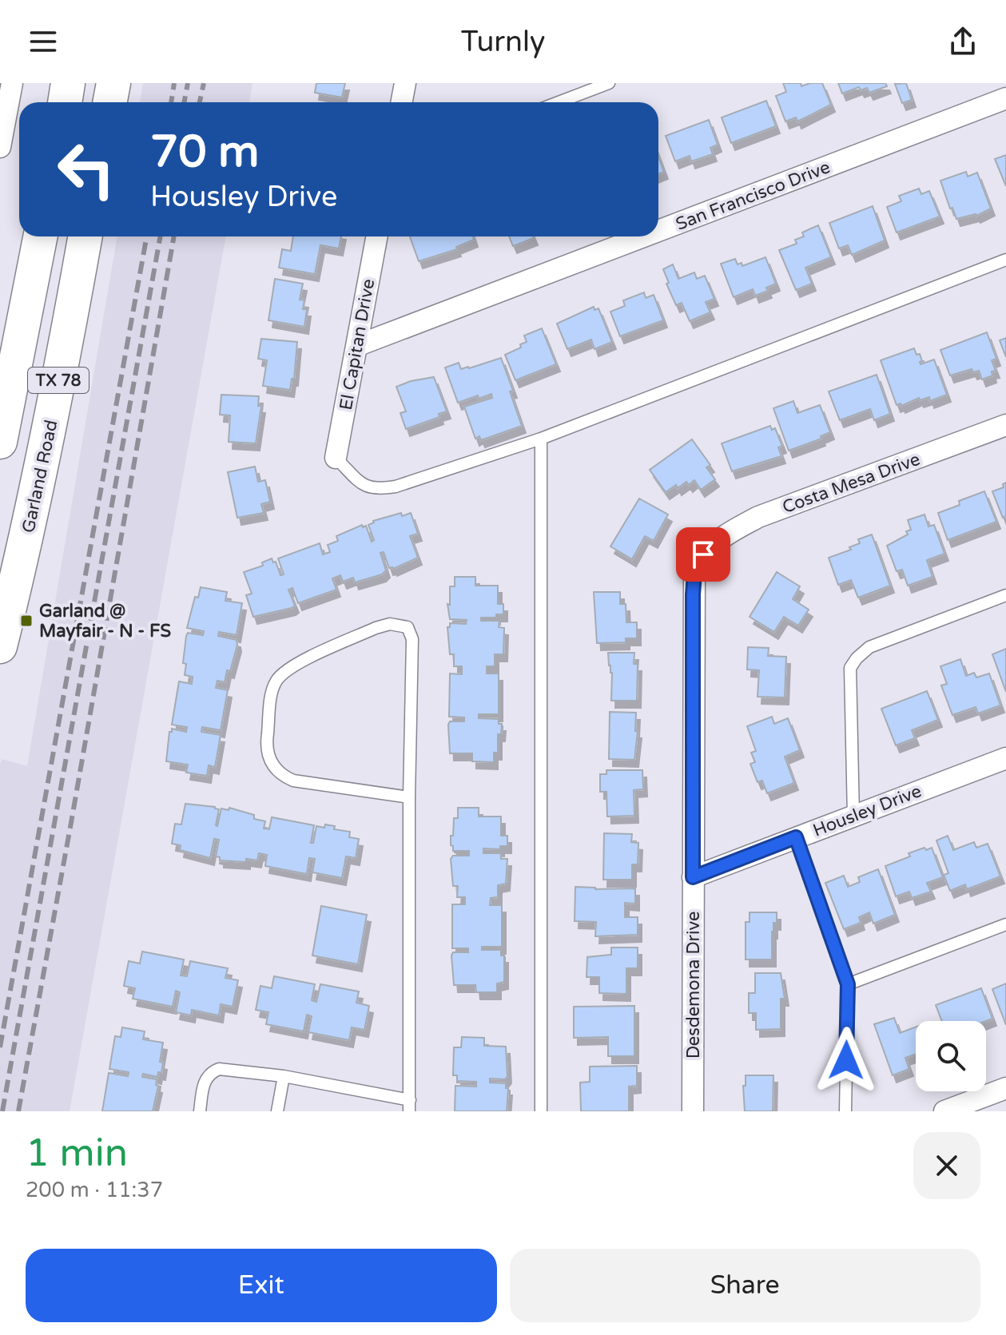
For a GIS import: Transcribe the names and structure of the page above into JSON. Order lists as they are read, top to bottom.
{
  "streets": {
    "main road": ["TX 78", "Garland Road"],
    "street": [
      "San Francisco Drive",
      "El Capitan Drive",
      "Costa Mesa Drive",
      "Housley Drive",
      "Desdemona Drive"
    ]
  },
  "crossings": [
    ["San Francisco Drive", "El Capitan Drive"],
    ["Costa Mesa Drive", "Desdemona Drive"],
    ["Housley Drive", "Desdemona Drive"]
  ],
  "places": {
    "transit": ["Garland @ Mayfair - N - FS"]
  },
  "page": {
    "header": "Turnly",
    "turn": ["70 m", "Housley Drive"],
    "heading": ["1 min", "200 m · 11:37"],
    "buttons": ["Exit", "Share"]
  }
}
